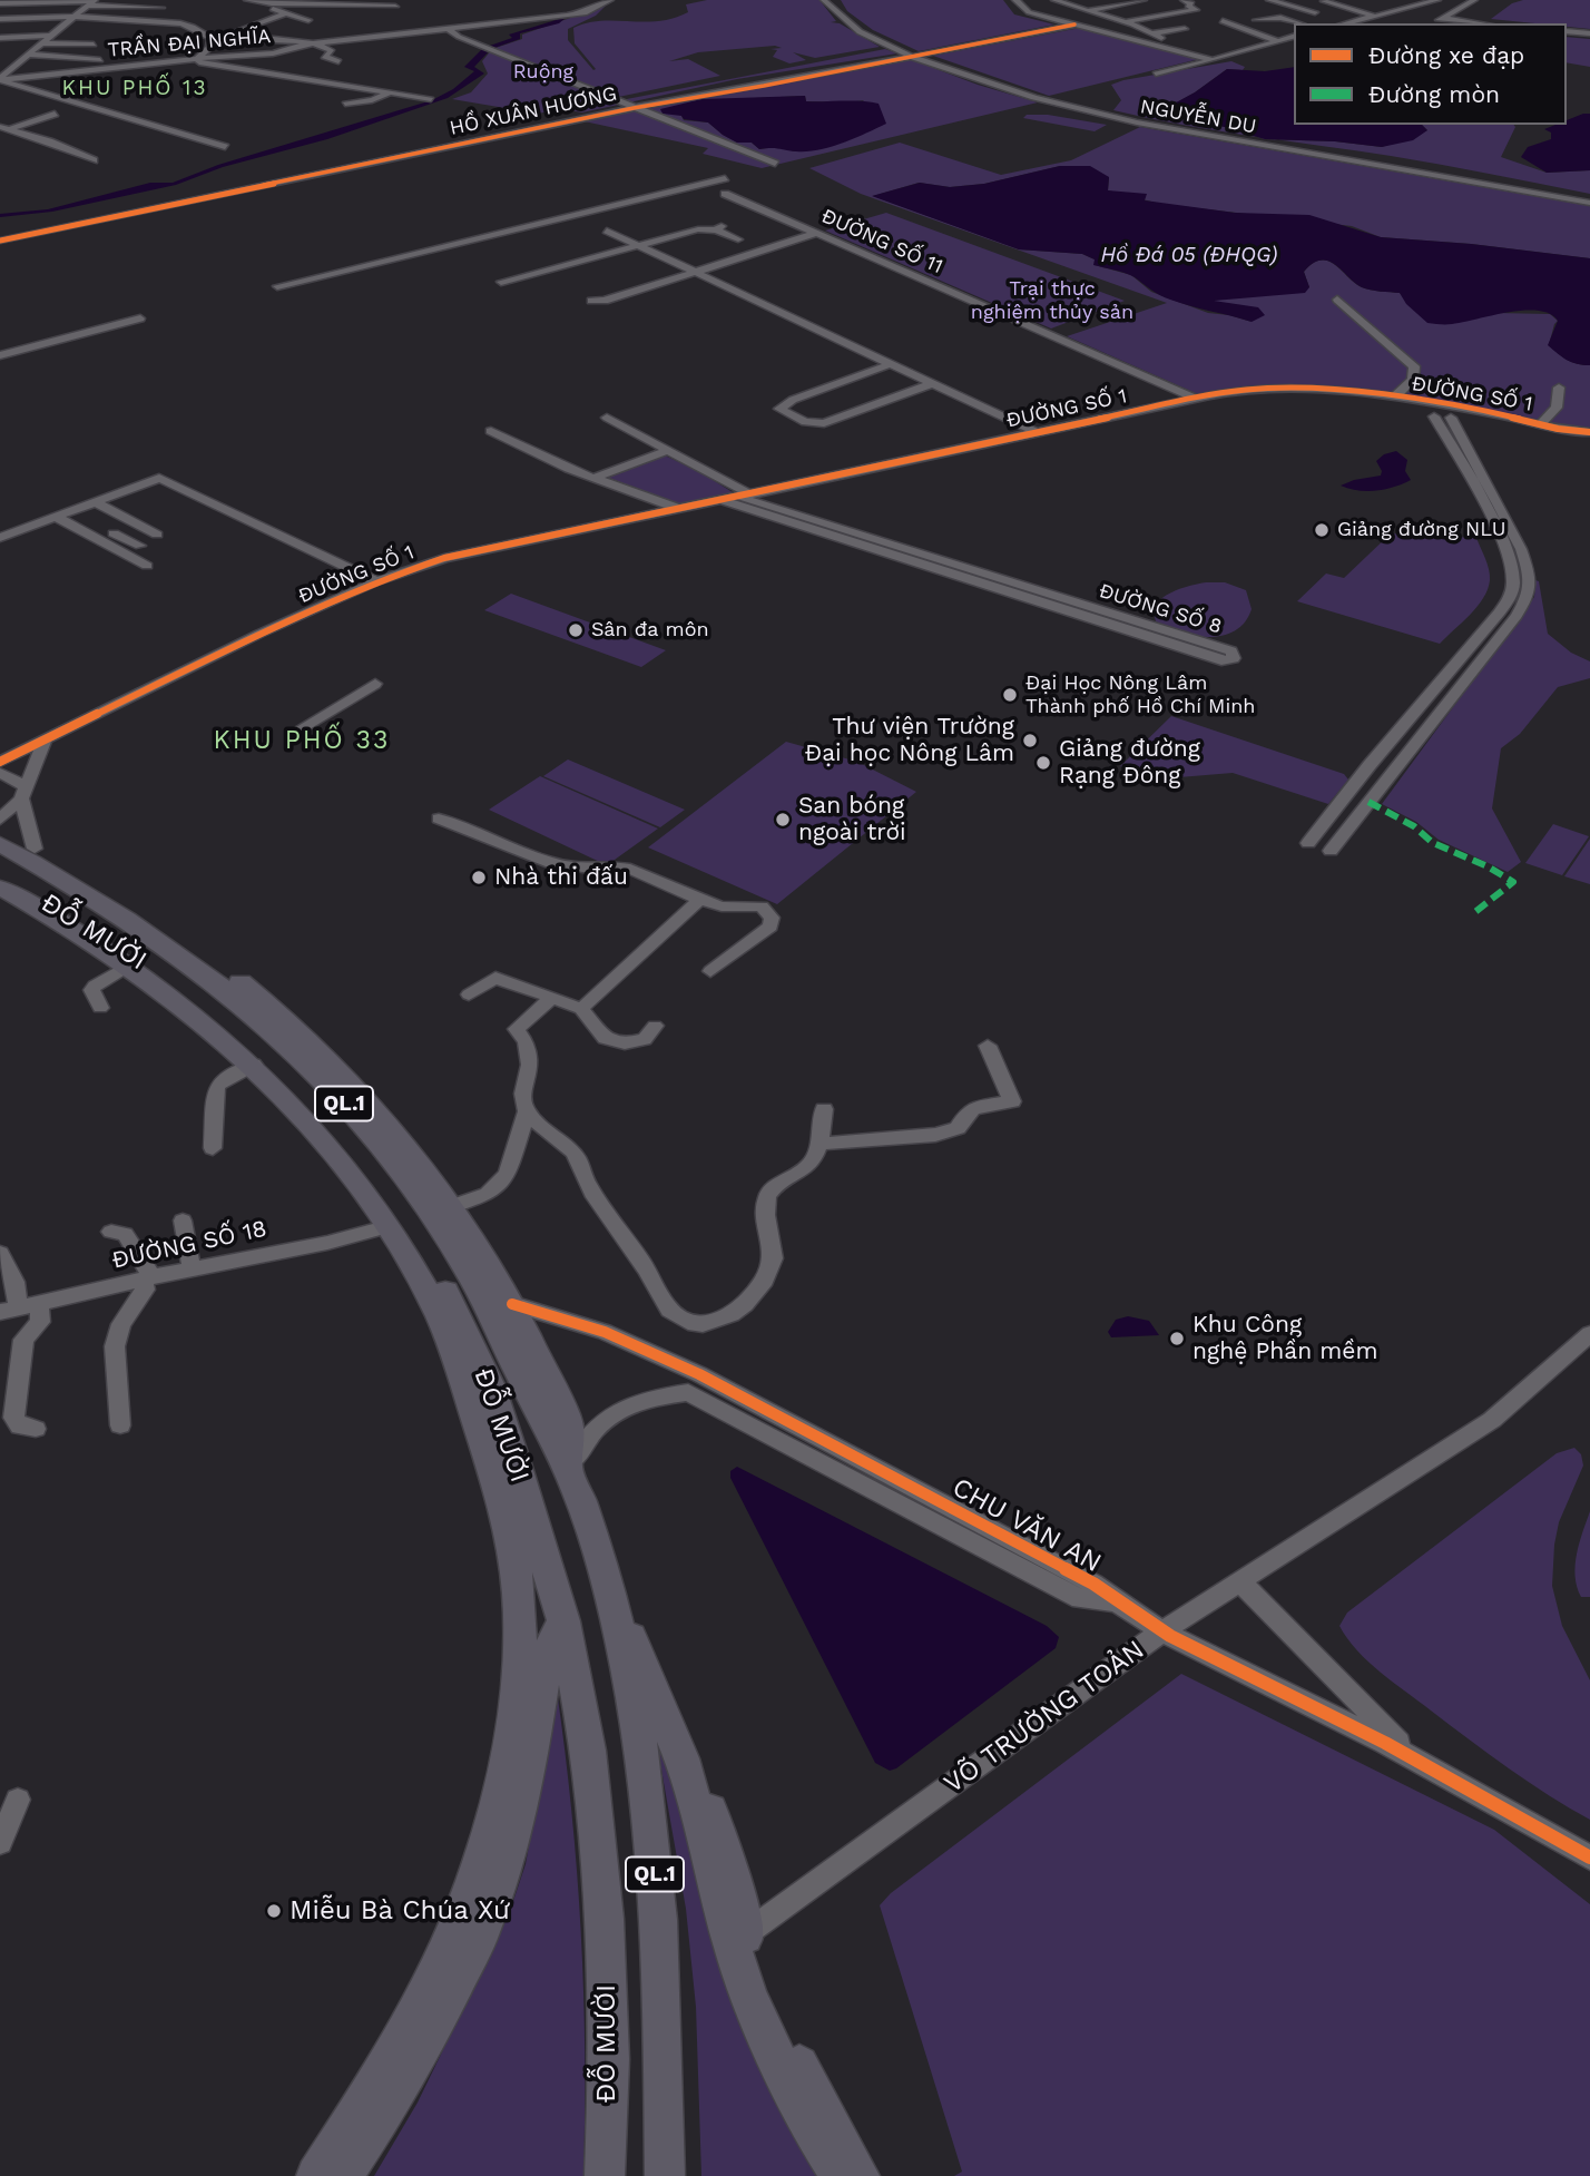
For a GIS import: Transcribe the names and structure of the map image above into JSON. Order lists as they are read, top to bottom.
{
  "streets": {
    "highway": ["ĐỖ MƯỜI", "QL.1"],
    "street": [
      "TRẦN ĐẠI NGHĨA",
      "HỒ XUÂN HƯƠNG",
      "NGUYỄN DU",
      "ĐƯỜNG SỐ 11",
      "ĐƯỜNG SỐ 1",
      "ĐƯỜNG SỐ 8",
      "ĐƯỜNG SỐ 18",
      "CHU VĂN AN",
      "VÕ TRƯỜNG TOẢN"
    ]
  },
  "crossings": [
    ["HỒ XUÂN HƯƠNG", "NGUYỄN DU"],
    ["ĐƯỜNG SỐ 11", "ĐƯỜNG SỐ 1"],
    ["ĐƯỜNG SỐ 1", "ĐƯỜNG SỐ 8"],
    ["ĐỖ MƯỜI", "QL.1"],
    ["ĐỖ MƯỜI", "ĐƯỜNG SỐ 18"],
    ["ĐỖ MƯỜI", "CHU VĂN AN"],
    ["QL.1", "VÕ TRƯỜNG TOẢN"],
    ["CHU VĂN AN", "VÕ TRƯỜNG TOẢN"]
  ],
  "districts": ["KHU PHỐ 13", "KHU PHỐ 33"],
  "water": ["Hồ Đá 05 (ĐHQG)"],
  "parks": ["Ruộng", "Trại thực nghiệm thủy sản"],
  "places": [
    "Giảng đường NLU",
    "Sân đa môn",
    "Đại Học Nông Lâm Thành phố Hồ Chí Minh",
    "Thư viện Trường Đại học Nông Lâm",
    "Giảng đường Rạng Đông",
    "San bóng ngoài trời",
    "Nhà thi đấu",
    "Khu Công nghệ Phần mềm",
    "Miễu Bà Chúa Xứ"
  ],
  "legend": ["Đường xe đạp", "Đường mòn"]
}
